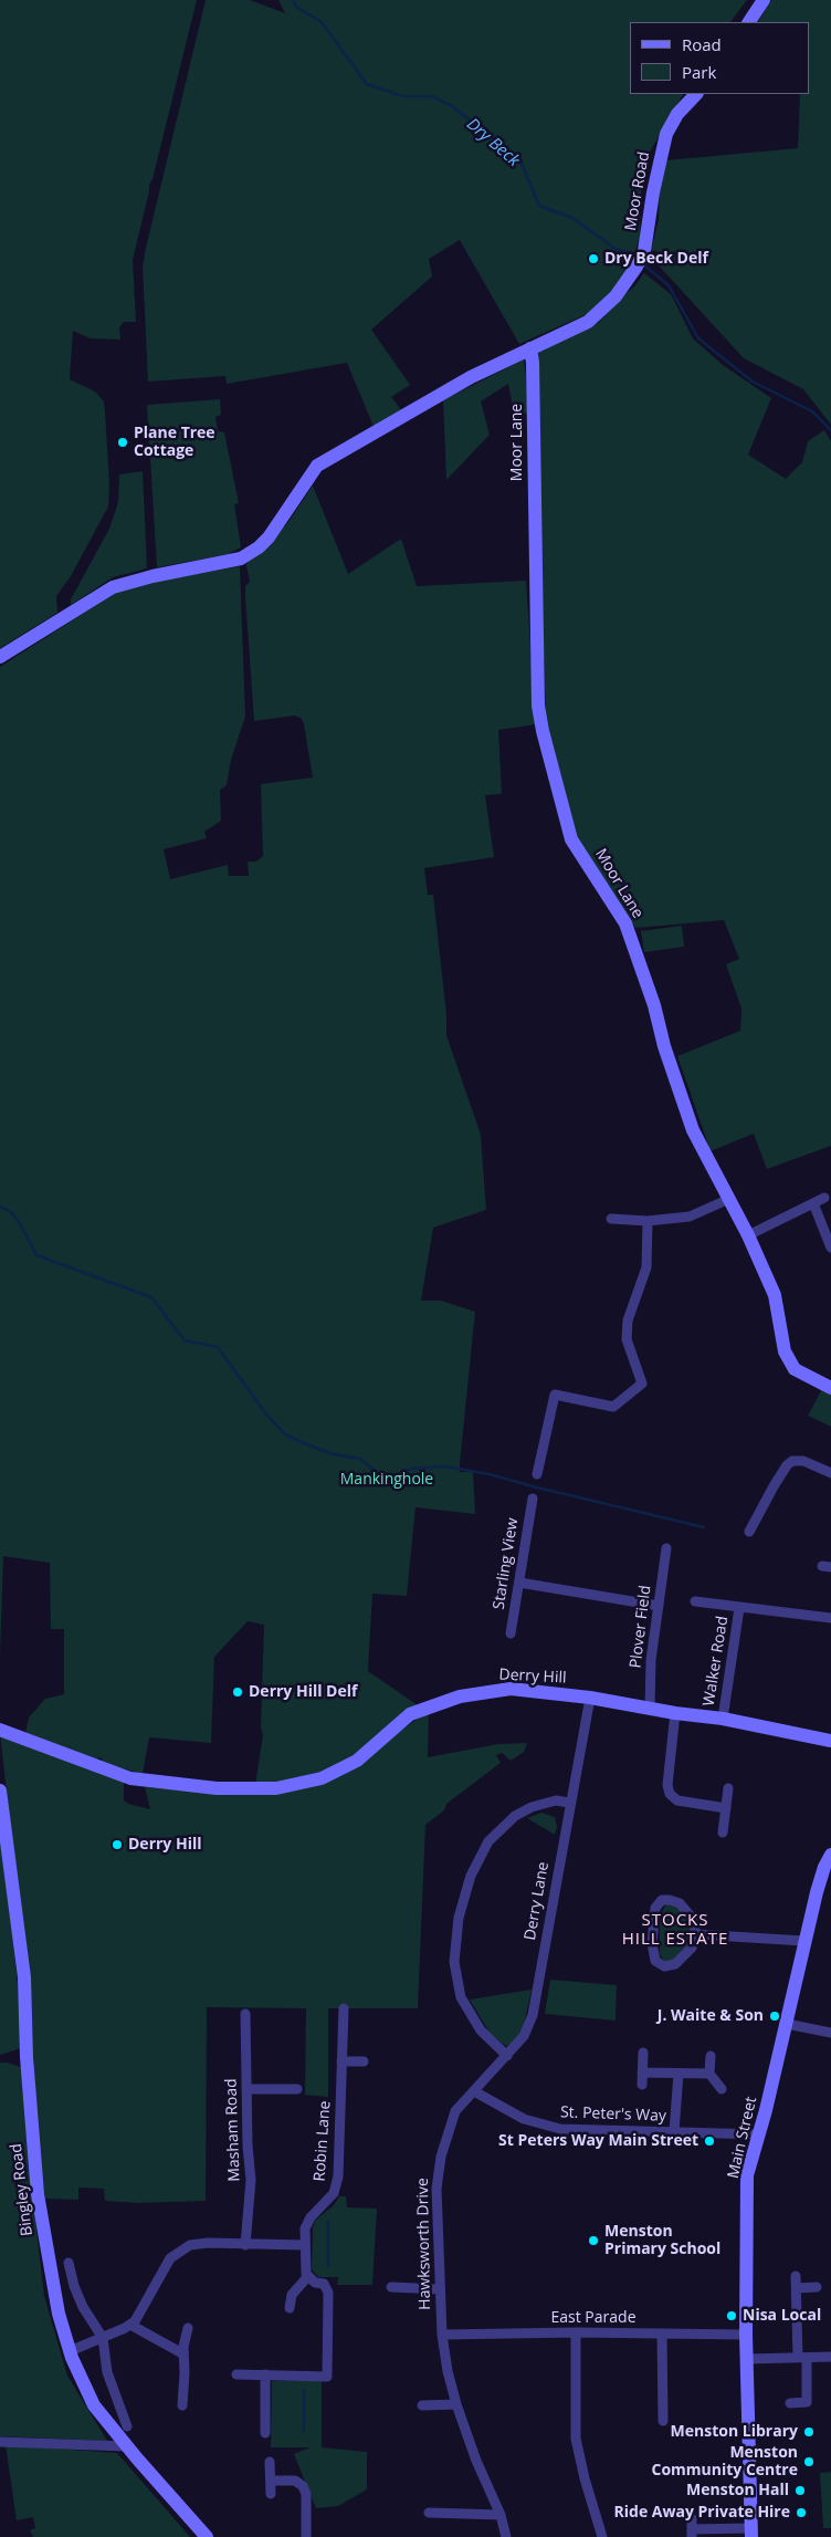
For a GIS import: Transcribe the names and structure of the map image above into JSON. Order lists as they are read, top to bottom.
{
  "streets": {
    "street": [
      "Moor Road",
      "Moor Lane",
      "Starling View",
      "Plover Field",
      "Walker Road",
      "Derry Hill",
      "Derry Lane",
      "St. Peter's Way",
      "Masham Road",
      "Main Street",
      "Robin Lane",
      "Bingley Road",
      "Hawksworth Drive",
      "East Parade"
    ]
  },
  "crossings": [
    ["Moor Road", "Moor Lane"],
    ["Plover Field", "Derry Hill"],
    ["Walker Road", "Derry Hill"],
    ["Derry Hill", "Derry Lane"],
    ["Derry Lane", "St. Peter's Way"],
    ["Derry Lane", "Hawksworth Drive"],
    ["St. Peter's Way", "Main Street"],
    ["St. Peter's Way", "Hawksworth Drive"],
    ["Main Street", "East Parade"],
    ["Hawksworth Drive", "East Parade"]
  ],
  "districts": ["STOCKS HILL ESTATE"],
  "water": ["Dry Beck"],
  "parks": ["Mankinghole"],
  "places": [
    "Dry Beck Delf",
    "Plane Tree Cottage",
    "Derry Hill Delf",
    "Derry Hill",
    "J. Waite & Son",
    "St Peters Way Main Street",
    "Menston Primary School",
    "Nisa Local",
    "Menston Library",
    "Menston Community Centre",
    "Menston Hall",
    "Ride Away Private Hire"
  ],
  "legend": ["Road", "Park"]
}
